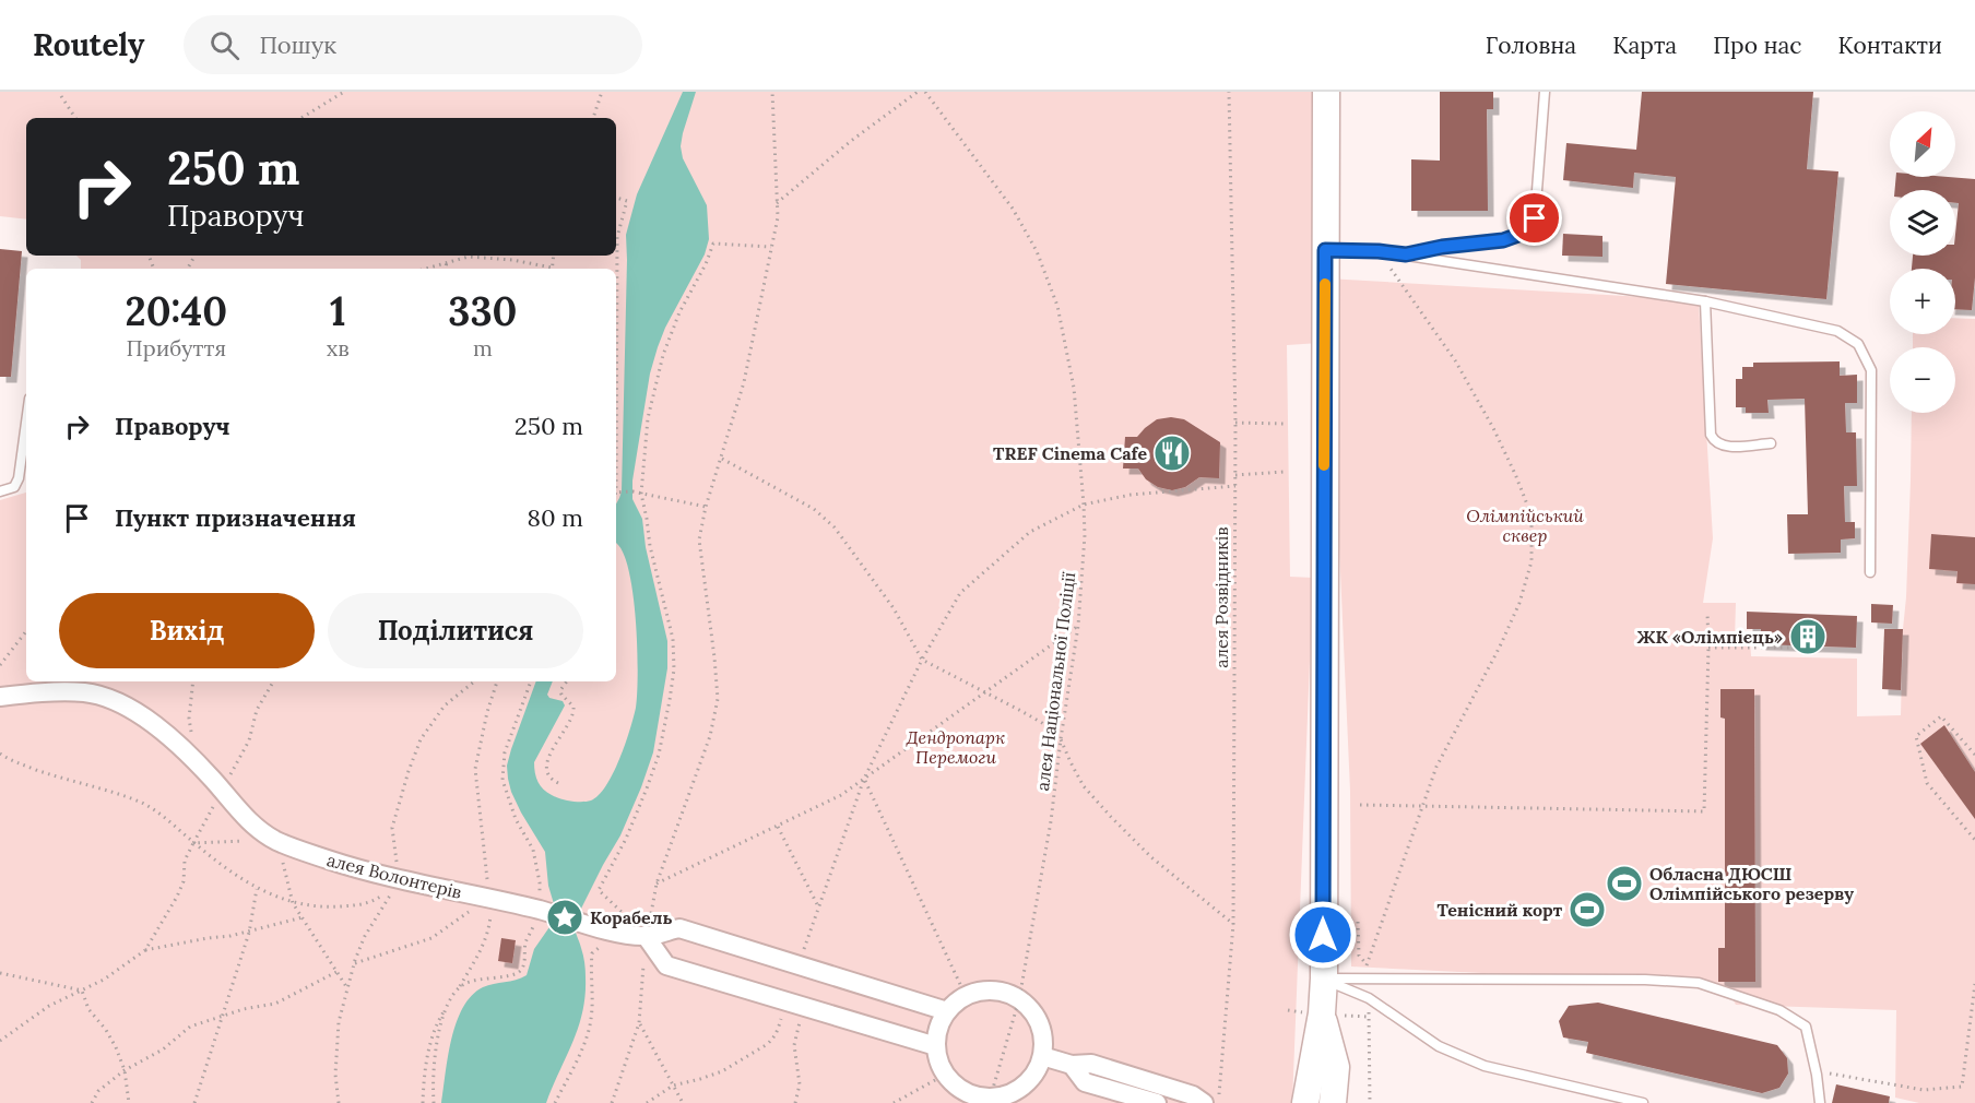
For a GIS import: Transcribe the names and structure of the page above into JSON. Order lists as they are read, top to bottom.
{
  "streets": {
    "street": ["алея Волонтерів"],
    "path": ["алея Розвідників", "алея Національної Поліції"]
  },
  "parks": ["Олімпійський сквер", "Дендропарк Перемоги"],
  "places": {
    "restaurant": ["TREF Cinema Cafe"],
    "building": ["ЖК «Олімпієць»"],
    "sports": ["Обласна ДЮСШ Олімпійського резерву", "Тенісний корт"],
    "place": ["Корабель"]
  },
  "north": "top right",
  "page": {
    "header": "Routely",
    "search": "Пошук",
    "nav": [
      "Головна",
      "Карта",
      "Про нас",
      "Контакти"
    ],
    "map_buttons": ["+", "−"],
    "turn": ["250 m", "Праворуч"],
    "eta": [
      "20:40",
      "Прибуття",
      "1",
      "хв",
      "330",
      "m"
    ],
    "list": [
      {
        "name": "Праворуч",
        "value": "250 m"
      },
      {
        "name": "Пункт призначення",
        "value": "80 m"
      }
    ],
    "buttons": ["Вихід", "Поділитися"]
  }
}
